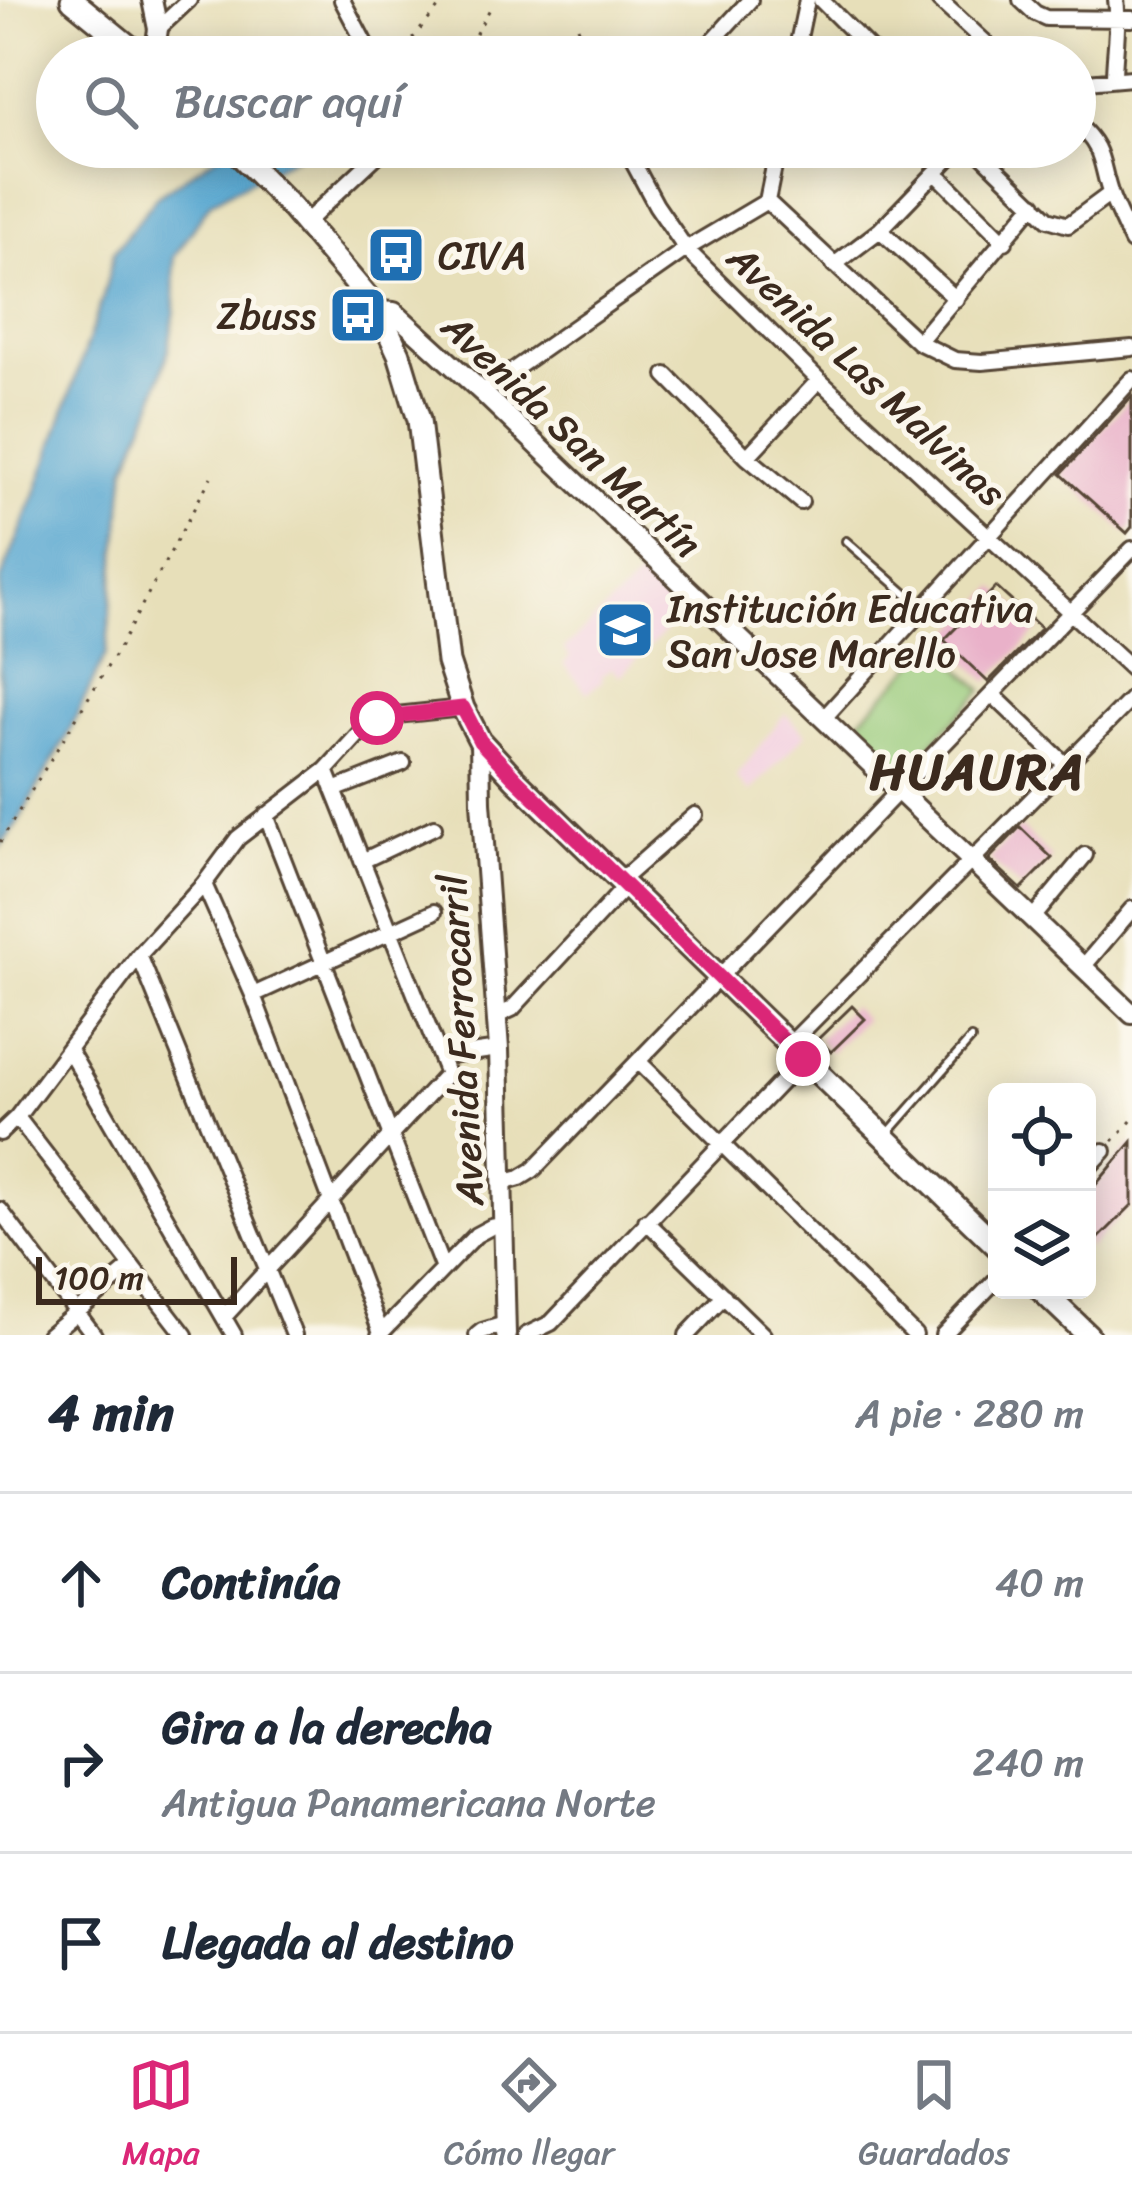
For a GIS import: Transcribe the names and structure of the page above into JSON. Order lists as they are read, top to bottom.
{
  "streets": {
    "main road": ["Avenida San Martín", "Avenida Ferrocarril"],
    "street": ["Avenida Las Malvinas"]
  },
  "crossings": [
    ["Avenida Las Malvinas", "Avenida San Martín"]
  ],
  "districts": ["HUAURA"],
  "places": {
    "bus stop": ["CIVA", "Zbuss"],
    "school or university": ["Institución Educativa San Jose Marello"]
  },
  "scale_bar": "100 m",
  "page": {
    "search": "Buscar aquí",
    "scale": "100 m",
    "heading": ["4 min", "A pie · 280 m"],
    "list": [
      ["Continúa", "40 m"],
      ["Gira a la derecha", "Antigua Panamericana Norte", "240 m"],
      "Llegada al destino"
    ],
    "nav": ["Mapa", "Cómo llegar", "Guardados"]
  }
}
